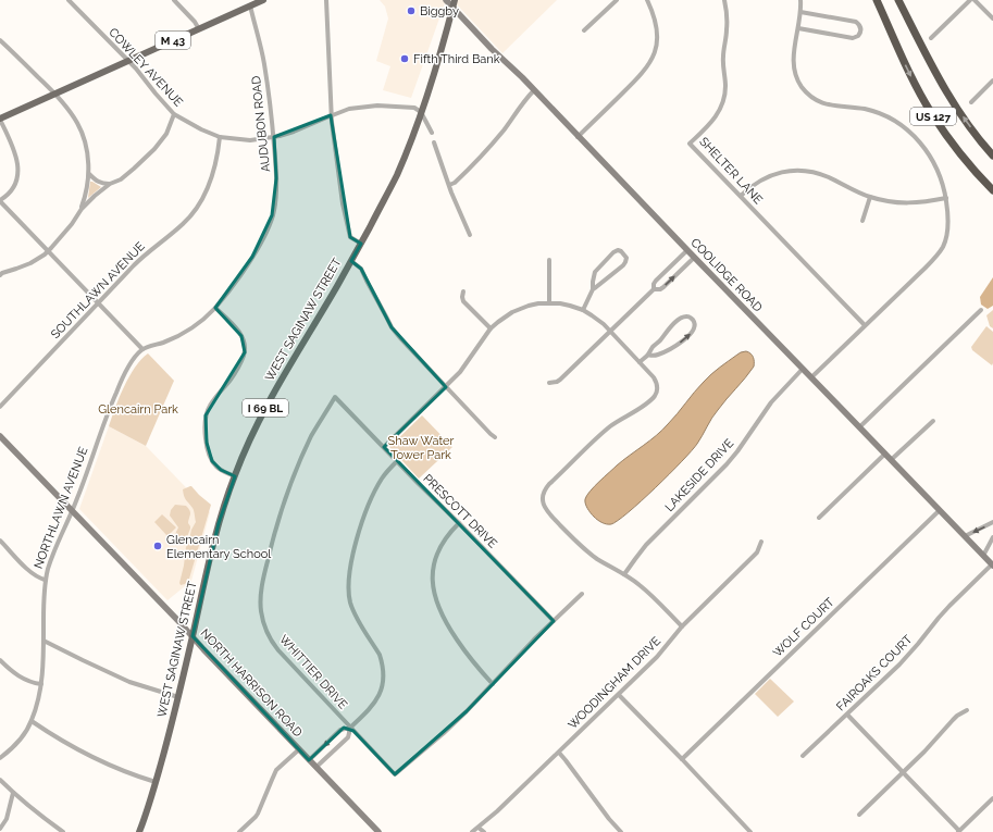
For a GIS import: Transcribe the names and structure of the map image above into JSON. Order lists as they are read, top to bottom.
{
  "streets": {
    "highway": ["US 127"],
    "main road": ["M 43", "WEST SAGINAW STREET", "I 69 BL"],
    "street": [
      "COWLEY AVENUE",
      "AUDUBON ROAD",
      "SHELTER LANE",
      "COOLIDGE ROAD",
      "SOUTHLAWN AVENUE",
      "LAKESIDE DRIVE",
      "NORTHLAWN AVENUE",
      "PRESCOTT DRIVE",
      "WOLF COURT",
      "WHITTIER DRIVE",
      "FAIROAKS COURT",
      "NORTH HARRISON ROAD",
      "WOODINGHAM DRIVE"
    ]
  },
  "crossings": [
    ["M 43", "COWLEY AVENUE"],
    ["M 43", "AUDUBON ROAD"],
    ["COWLEY AVENUE", "AUDUBON ROAD"],
    ["COWLEY AVENUE", "SOUTHLAWN AVENUE"],
    ["COWLEY AVENUE", "WEST SAGINAW STREET"],
    ["COOLIDGE ROAD", "WEST SAGINAW STREET"],
    ["COOLIDGE ROAD", "LAKESIDE DRIVE"],
    ["COOLIDGE ROAD", "WOLF COURT"],
    ["COOLIDGE ROAD", "FAIROAKS COURT"],
    ["WEST SAGINAW STREET", "NORTH HARRISON ROAD"],
    ["NORTHLAWN AVENUE", "NORTH HARRISON ROAD"],
    ["PRESCOTT DRIVE", "WHITTIER DRIVE"]
  ],
  "parks": ["Glencairn Park", "Shaw Water Tower Park"],
  "places": ["Biggby", "Fifth Third Bank", "Glencairn Elementary School"]
}
